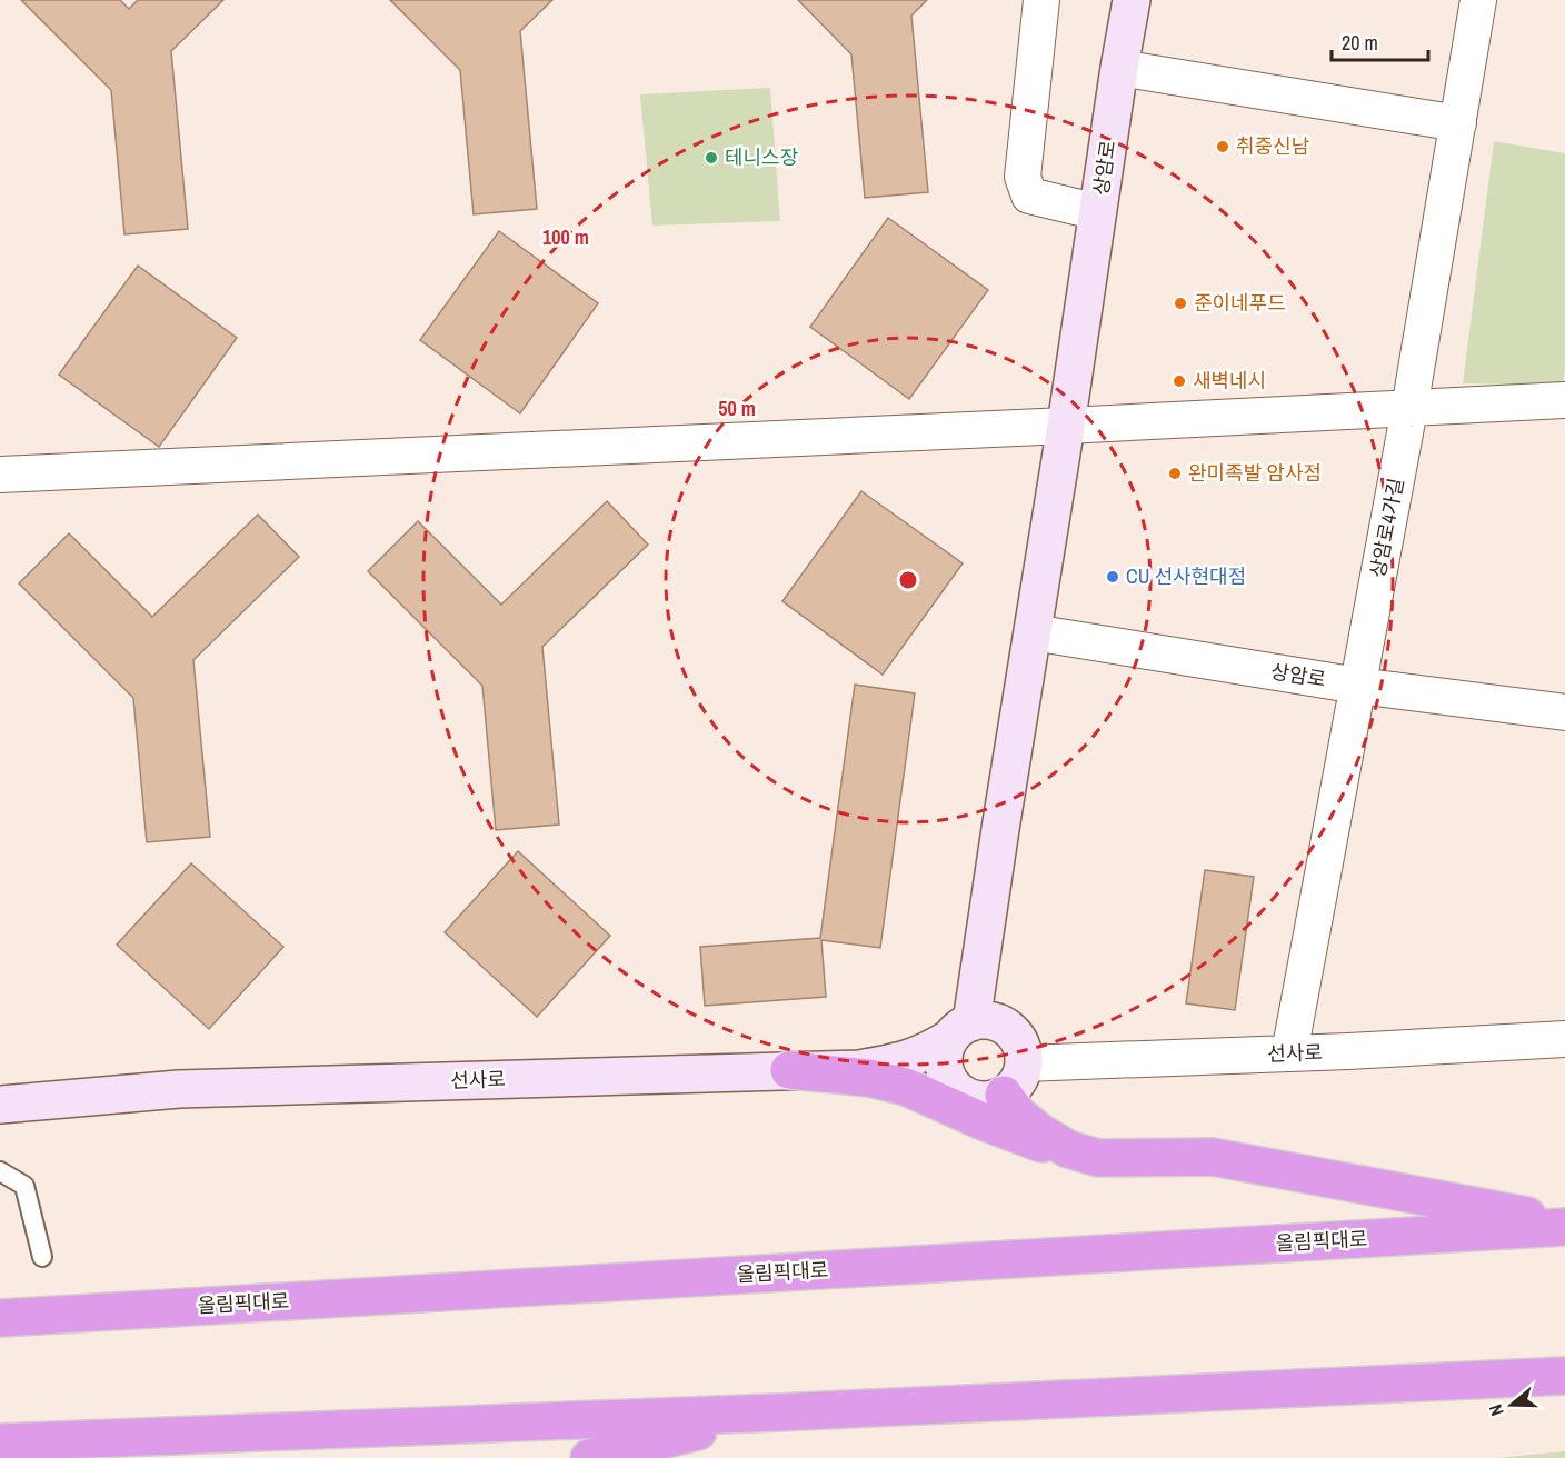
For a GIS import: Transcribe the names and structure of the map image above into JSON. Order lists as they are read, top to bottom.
{
  "streets": {
    "highway": ["올림픽대로"],
    "main road": ["상암로", "선사로"],
    "street": ["상암로4가길"]
  },
  "crossings": [
    ["상암로", "상암로4가길"],
    ["상암로", "선사로"],
    ["상암로4가길", "선사로"]
  ],
  "places": [
    "취중신남",
    "테니스장",
    "준이네푸드",
    "새벽네시",
    "완미족발 암사점",
    "CU 선사현대점"
  ],
  "scale_bar": "20 m",
  "north": "left",
  "rings": ["100 m", "50 m"]
}
